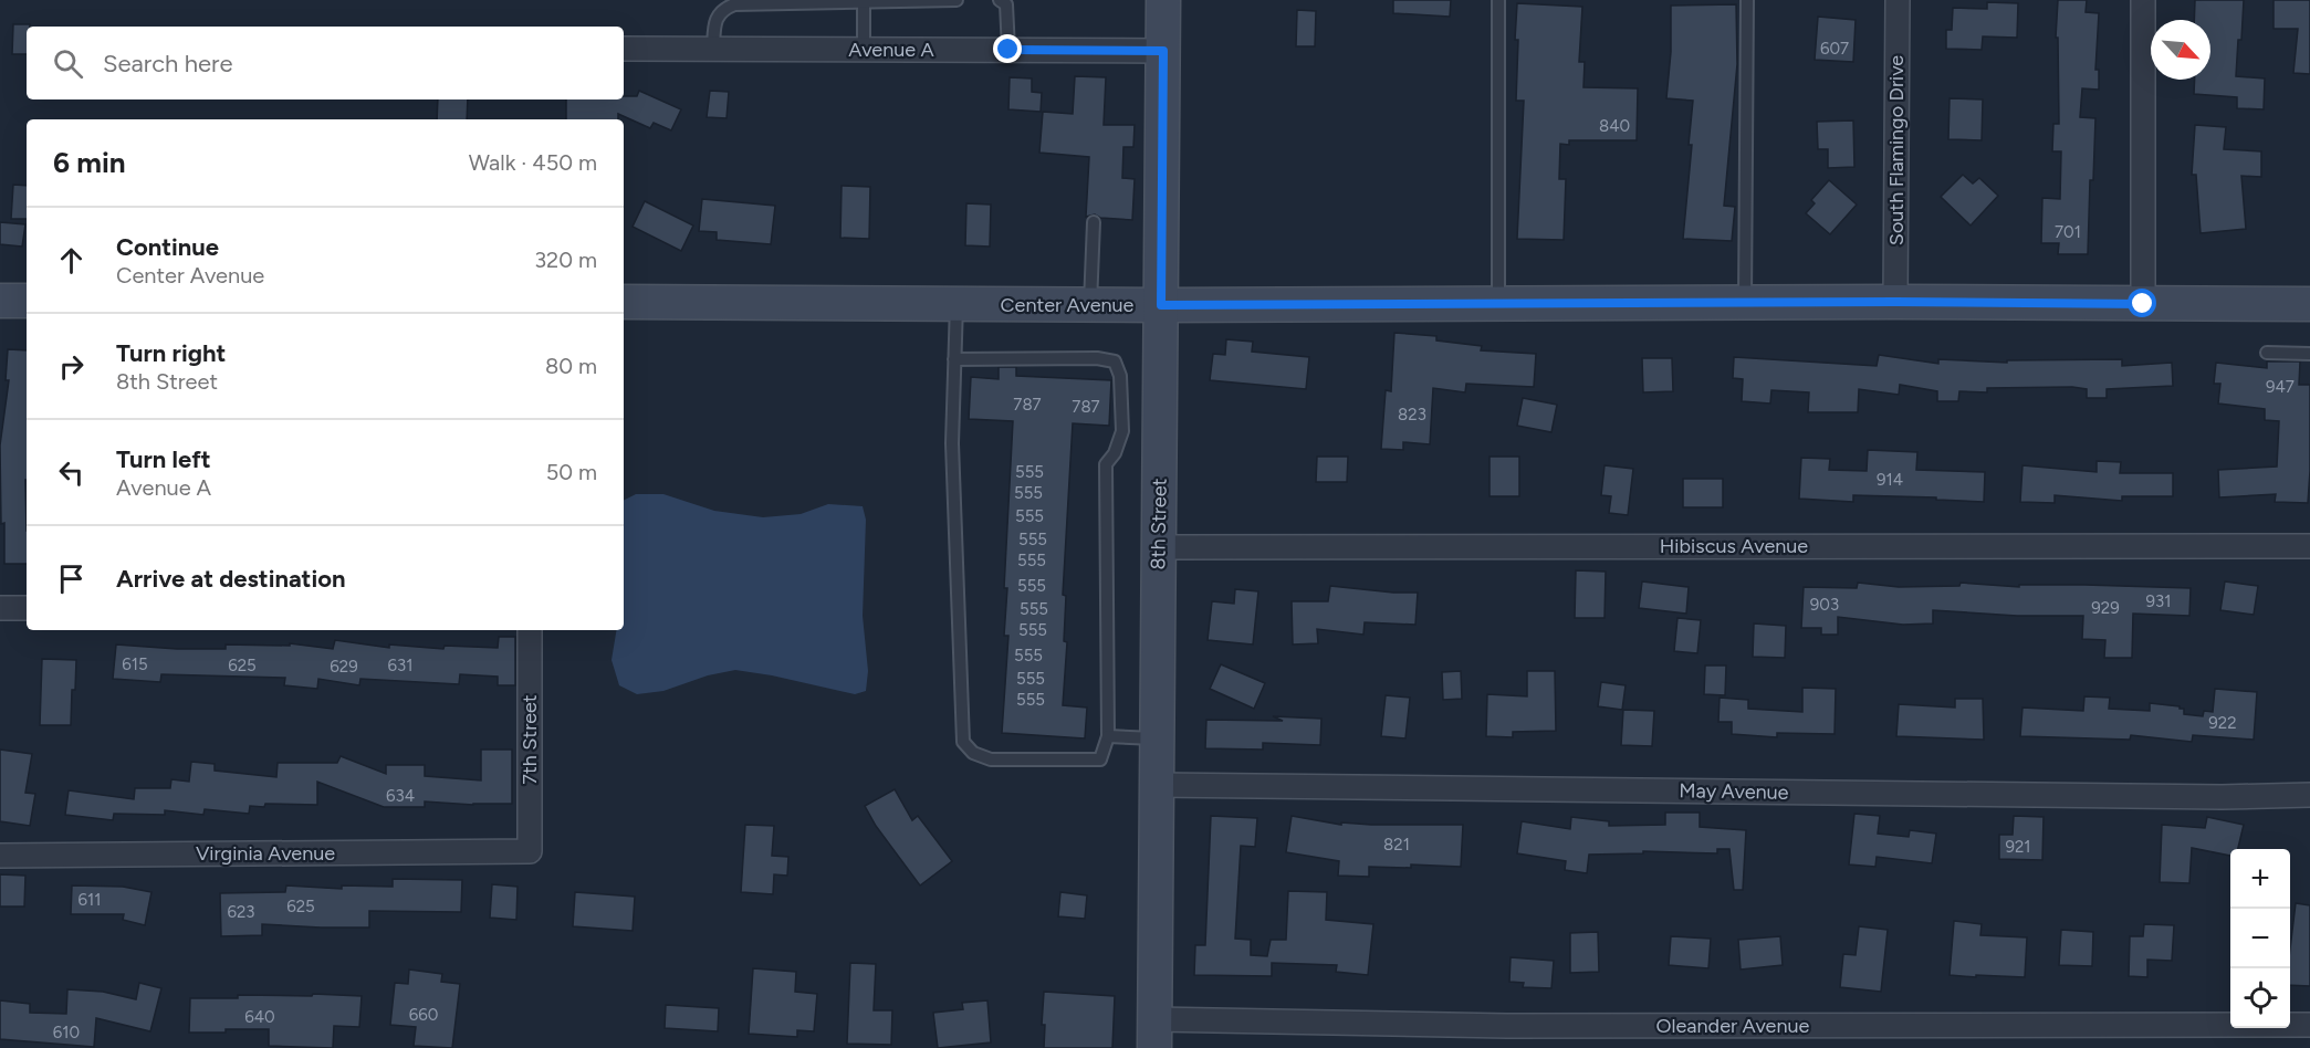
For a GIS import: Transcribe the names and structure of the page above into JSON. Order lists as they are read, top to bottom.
{
  "streets": {
    "street": [
      "Avenue A",
      "South Flamingo Drive",
      "Center Avenue",
      "8th Street",
      "Hibiscus Avenue",
      "7th Street",
      "May Avenue",
      "Virginia Avenue",
      "Oleander Avenue"
    ]
  },
  "crossings": [
    ["Avenue A", "8th Street"],
    ["South Flamingo Drive", "Center Avenue"],
    ["Center Avenue", "8th Street"],
    ["8th Street", "Hibiscus Avenue"],
    ["8th Street", "May Avenue"],
    ["8th Street", "Oleander Avenue"],
    ["7th Street", "Virginia Avenue"]
  ],
  "house_numbers": [
    "607",
    "840",
    "701",
    "947",
    "787",
    "787",
    "823",
    "555",
    "914",
    "555",
    "555",
    "555",
    "555",
    "555",
    "931",
    "903",
    "929",
    "555",
    "555",
    "555",
    "615",
    "625",
    "631",
    "629",
    "555",
    "555",
    "922",
    "634",
    "821",
    "921",
    "611",
    "625",
    "623",
    "660",
    "640",
    "610"
  ],
  "north": "bottom right",
  "page": {
    "search": "Search here",
    "heading": ["6 min", "Walk · 450 m"],
    "list": [
      ["Continue", "Center Avenue", "320 m"],
      ["Turn right", "8th Street", "80 m"],
      ["Turn left", "Avenue A", "50 m"],
      "Arrive at destination"
    ],
    "map_buttons": ["+", "−"]
  }
}
